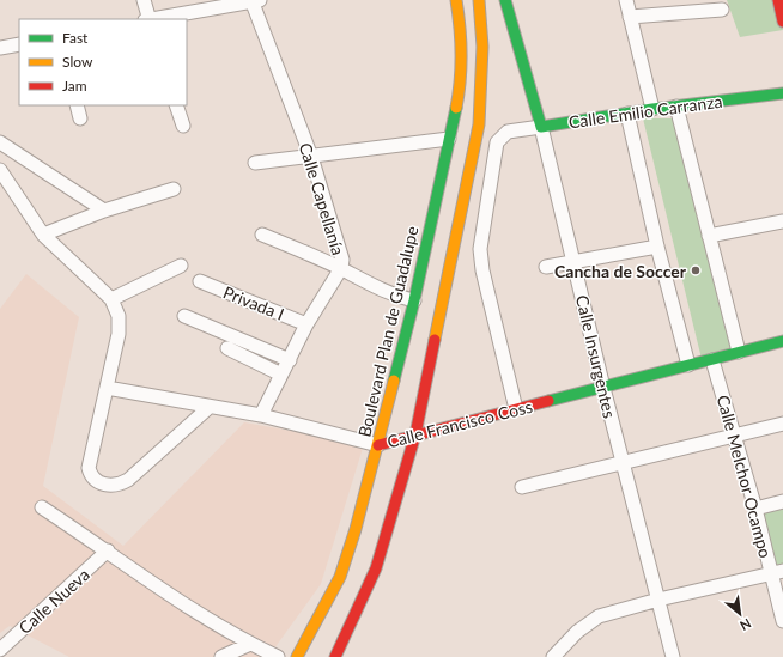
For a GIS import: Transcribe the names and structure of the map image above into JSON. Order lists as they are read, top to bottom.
{
  "streets": {
    "main road": [
      "Calle Emilio Carranza",
      "Boulevard Plan de Guadalupe",
      "Calle Insurgentes",
      "Calle Francisco Coss"
    ],
    "street": [
      "Calle Capellanía",
      "Privada I",
      "Calle Melchor Ocampo",
      "Calle Nueva"
    ]
  },
  "crossings": [
    ["Calle Emilio Carranza", "Calle Insurgentes"],
    ["Calle Emilio Carranza", "Calle Francisco Coss"],
    ["Calle Capellanía", "Privada I"],
    ["Calle Capellanía", "Calle Francisco Coss"],
    ["Boulevard Plan de Guadalupe", "Calle Francisco Coss"],
    ["Calle Insurgentes", "Calle Francisco Coss"],
    ["Calle Francisco Coss", "Calle Melchor Ocampo"]
  ],
  "places": ["Cancha de Soccer"],
  "legend": ["Fast", "Slow", "Jam"],
  "north": "bottom right"
}
